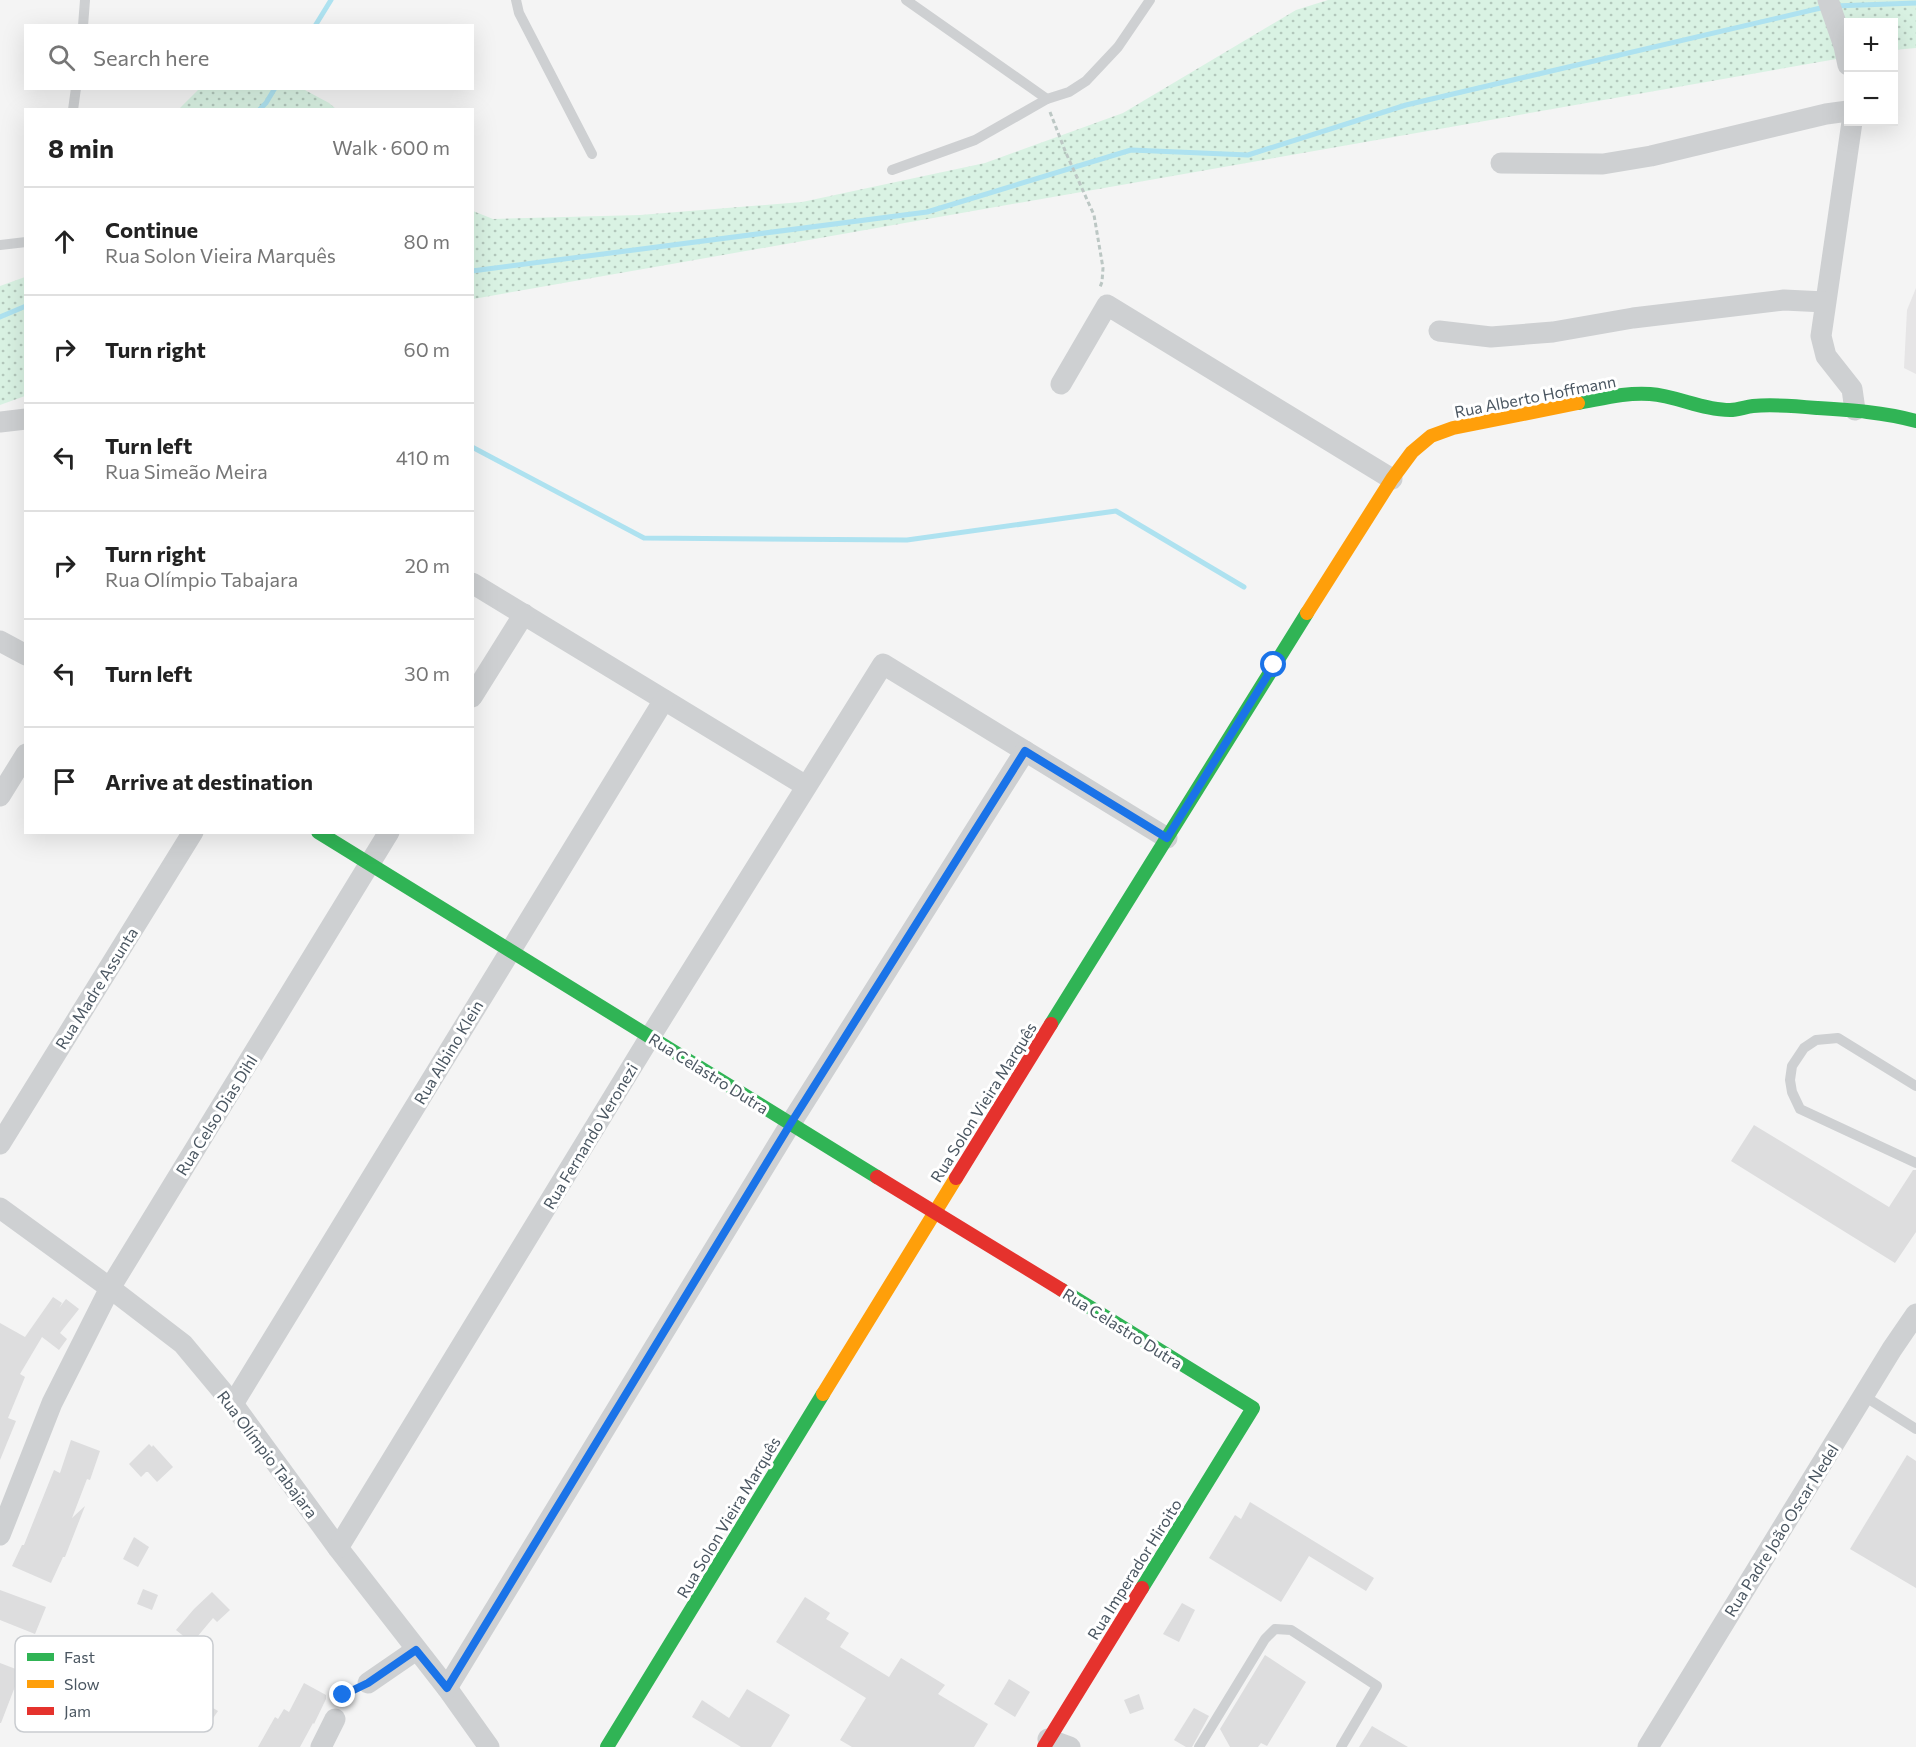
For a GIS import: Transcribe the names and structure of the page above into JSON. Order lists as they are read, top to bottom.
{
  "streets": {
    "street": [
      "Rua Alberto Hoffmann",
      "Rua Madre Assunta",
      "Rua Albino Klein",
      "Rua Celastro Dutra",
      "Rua Solon Vieira Marquês",
      "Rua Celso Dias Dihl",
      "Rua Fernando Veronezi",
      "Rua Olímpio Tabajara",
      "Rua Padre João Oscar Nedel",
      "Rua Imperador Hiroito"
    ]
  },
  "crossings": [
    ["Rua Alberto Hoffmann", "Rua Solon Vieira Marquês"],
    ["Rua Albino Klein", "Rua Celastro Dutra"],
    ["Rua Albino Klein", "Rua Olímpio Tabajara"],
    ["Rua Celastro Dutra", "Rua Solon Vieira Marquês"],
    ["Rua Celastro Dutra", "Rua Celso Dias Dihl"],
    ["Rua Celastro Dutra", "Rua Fernando Veronezi"],
    ["Rua Celastro Dutra", "Rua Imperador Hiroito"],
    ["Rua Celso Dias Dihl", "Rua Olímpio Tabajara"],
    ["Rua Fernando Veronezi", "Rua Olímpio Tabajara"]
  ],
  "legend": ["Fast", "Slow", "Jam"],
  "page": {
    "map_buttons": ["+", "−"],
    "search": "Search here",
    "heading": ["8 min", "Walk · 600 m"],
    "list": [
      ["Continue", "Rua Solon Vieira Marquês", "80 m"],
      ["Turn right", "60 m"],
      ["Turn left", "Rua Simeão Meira", "410 m"],
      ["Turn right", "Rua Olímpio Tabajara", "20 m"],
      ["Turn left", "30 m"],
      "Arrive at destination"
    ]
  }
}
